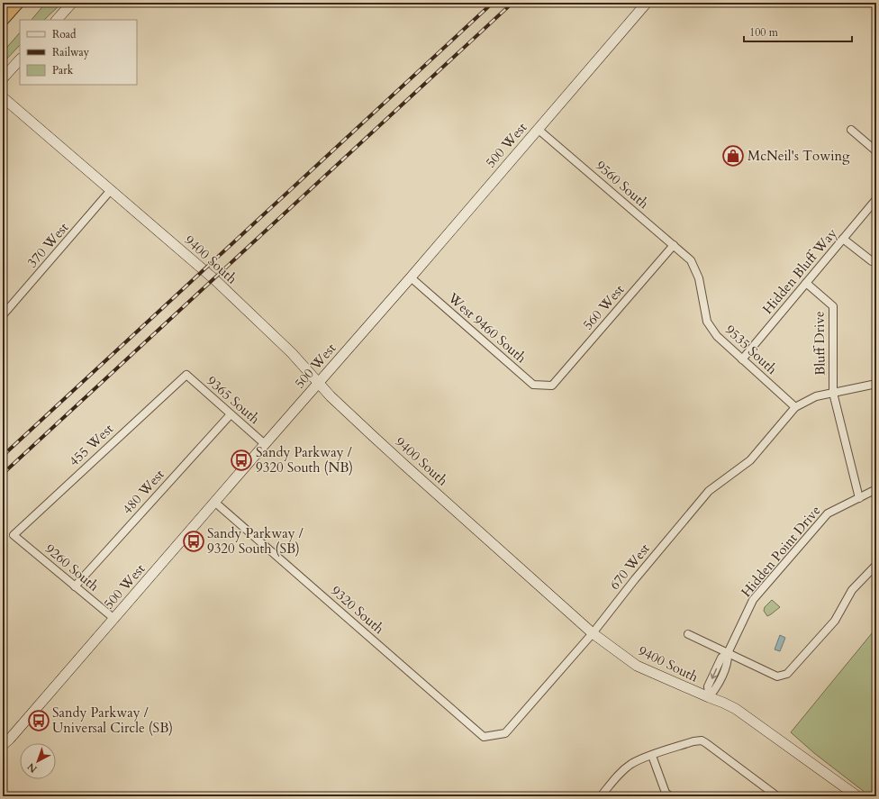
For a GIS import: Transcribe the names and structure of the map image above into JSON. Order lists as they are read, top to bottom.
{
  "streets": {
    "street": [
      "500 West",
      "9560 South",
      "370 West",
      "9400 South",
      "Hidden Bluff Way",
      "560 West",
      "West 9460 South",
      "Bluff Drive",
      "9535 South",
      "9365 South",
      "455 West",
      "480 West",
      "Hidden Point Drive",
      "670 West",
      "9260 South",
      "9320 South"
    ]
  },
  "crossings": [
    ["500 West", "9560 South"],
    ["500 West", "9400 South"],
    ["500 West", "West 9460 South"],
    ["500 West", "9365 South"],
    ["500 West", "9260 South"],
    ["500 West", "9320 South"],
    ["9560 South", "560 West"],
    ["9560 South", "9535 South"],
    ["370 West", "9400 South"],
    ["9400 South", "Hidden Point Drive"],
    ["9400 South", "670 West"],
    ["Hidden Bluff Way", "Bluff Drive"],
    ["Hidden Bluff Way", "9535 South"],
    ["560 West", "West 9460 South"],
    ["Bluff Drive", "Hidden Point Drive"],
    ["9535 South", "670 West"],
    ["9365 South", "455 West"],
    ["9365 South", "480 West"],
    ["455 West", "9260 South"],
    ["480 West", "9260 South"],
    ["670 West", "9320 South"]
  ],
  "places": {
    "shop": ["McNeil's Towing"],
    "bus stop": ["Sandy Parkway / 9320 South (NB)", "Sandy Parkway / 9320 South (SB)", "Sandy Parkway / Universal Circle (SB)"]
  },
  "legend": ["Road", "Railway", "Park"],
  "scale_bar": "100 m",
  "north": "bottom left"
}
